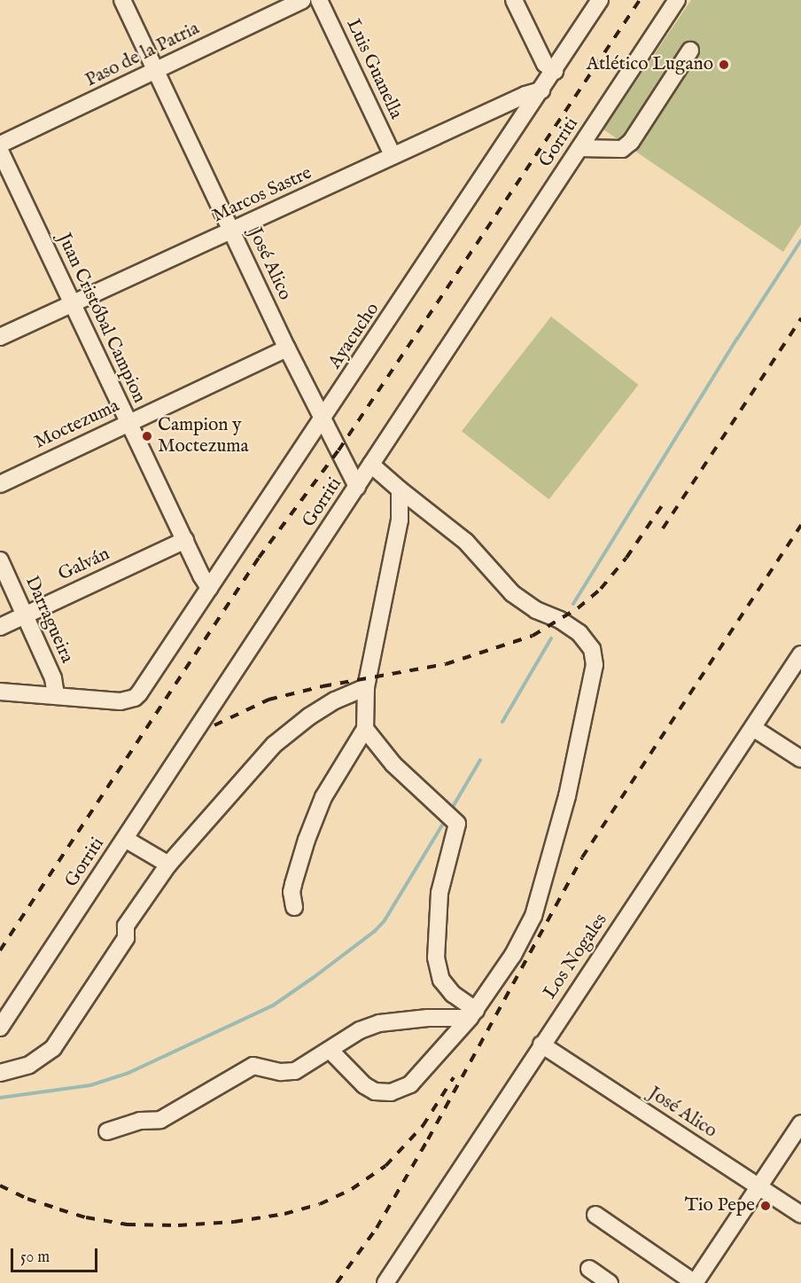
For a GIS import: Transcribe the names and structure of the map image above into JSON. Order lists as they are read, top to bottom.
{
  "streets": {
    "street": [
      "Paso de la Patria",
      "Luis Guanella",
      "Gorriti",
      "Marcos Sastre",
      "José Alico",
      "Juan Cristóbal Campion",
      "Ayacucho",
      "Moctezuma",
      "Galván",
      "Darragueira",
      "Los Nogales"
    ]
  },
  "crossings": [
    ["Paso de la Patria", "José Alico"],
    ["Luis Guanella", "Marcos Sastre"],
    ["Gorriti", "José Alico"],
    ["Marcos Sastre", "José Alico"],
    ["Marcos Sastre", "Juan Cristóbal Campion"],
    ["Marcos Sastre", "Ayacucho"],
    ["José Alico", "Ayacucho"],
    ["José Alico", "Moctezuma"],
    ["José Alico", "Los Nogales"],
    ["Juan Cristóbal Campion", "Ayacucho"],
    ["Juan Cristóbal Campion", "Moctezuma"],
    ["Juan Cristóbal Campion", "Galván"],
    ["Ayacucho", "Darragueira"],
    ["Galván", "Darragueira"]
  ],
  "places": ["Atlético Lugano", "Campion y Moctezuma", "Tio Pepe"],
  "scale_bar": "50 m"
}
